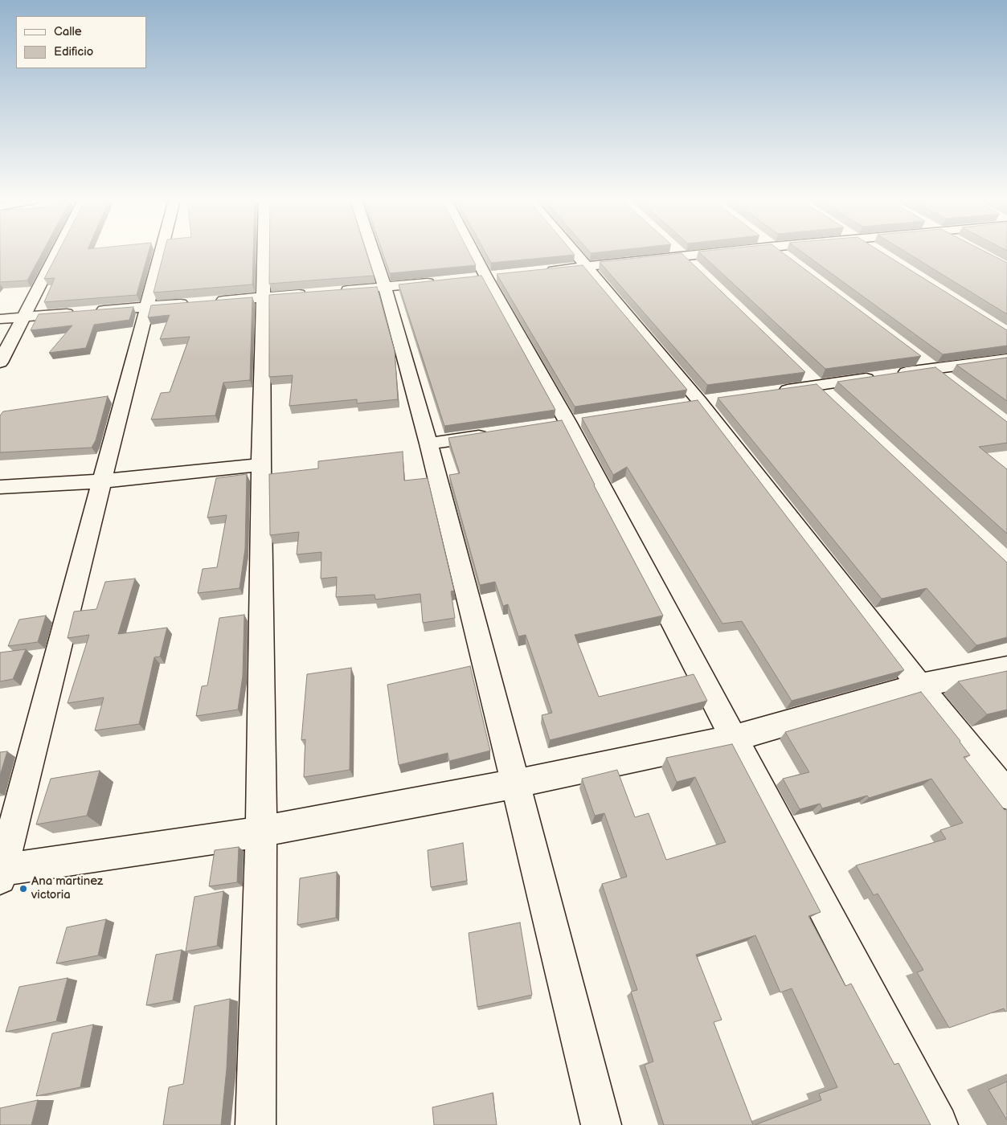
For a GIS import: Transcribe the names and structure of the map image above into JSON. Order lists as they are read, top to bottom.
{
  "places": ["Ana martinez victoria"],
  "legend": ["Calle", "Edificio"]
}
